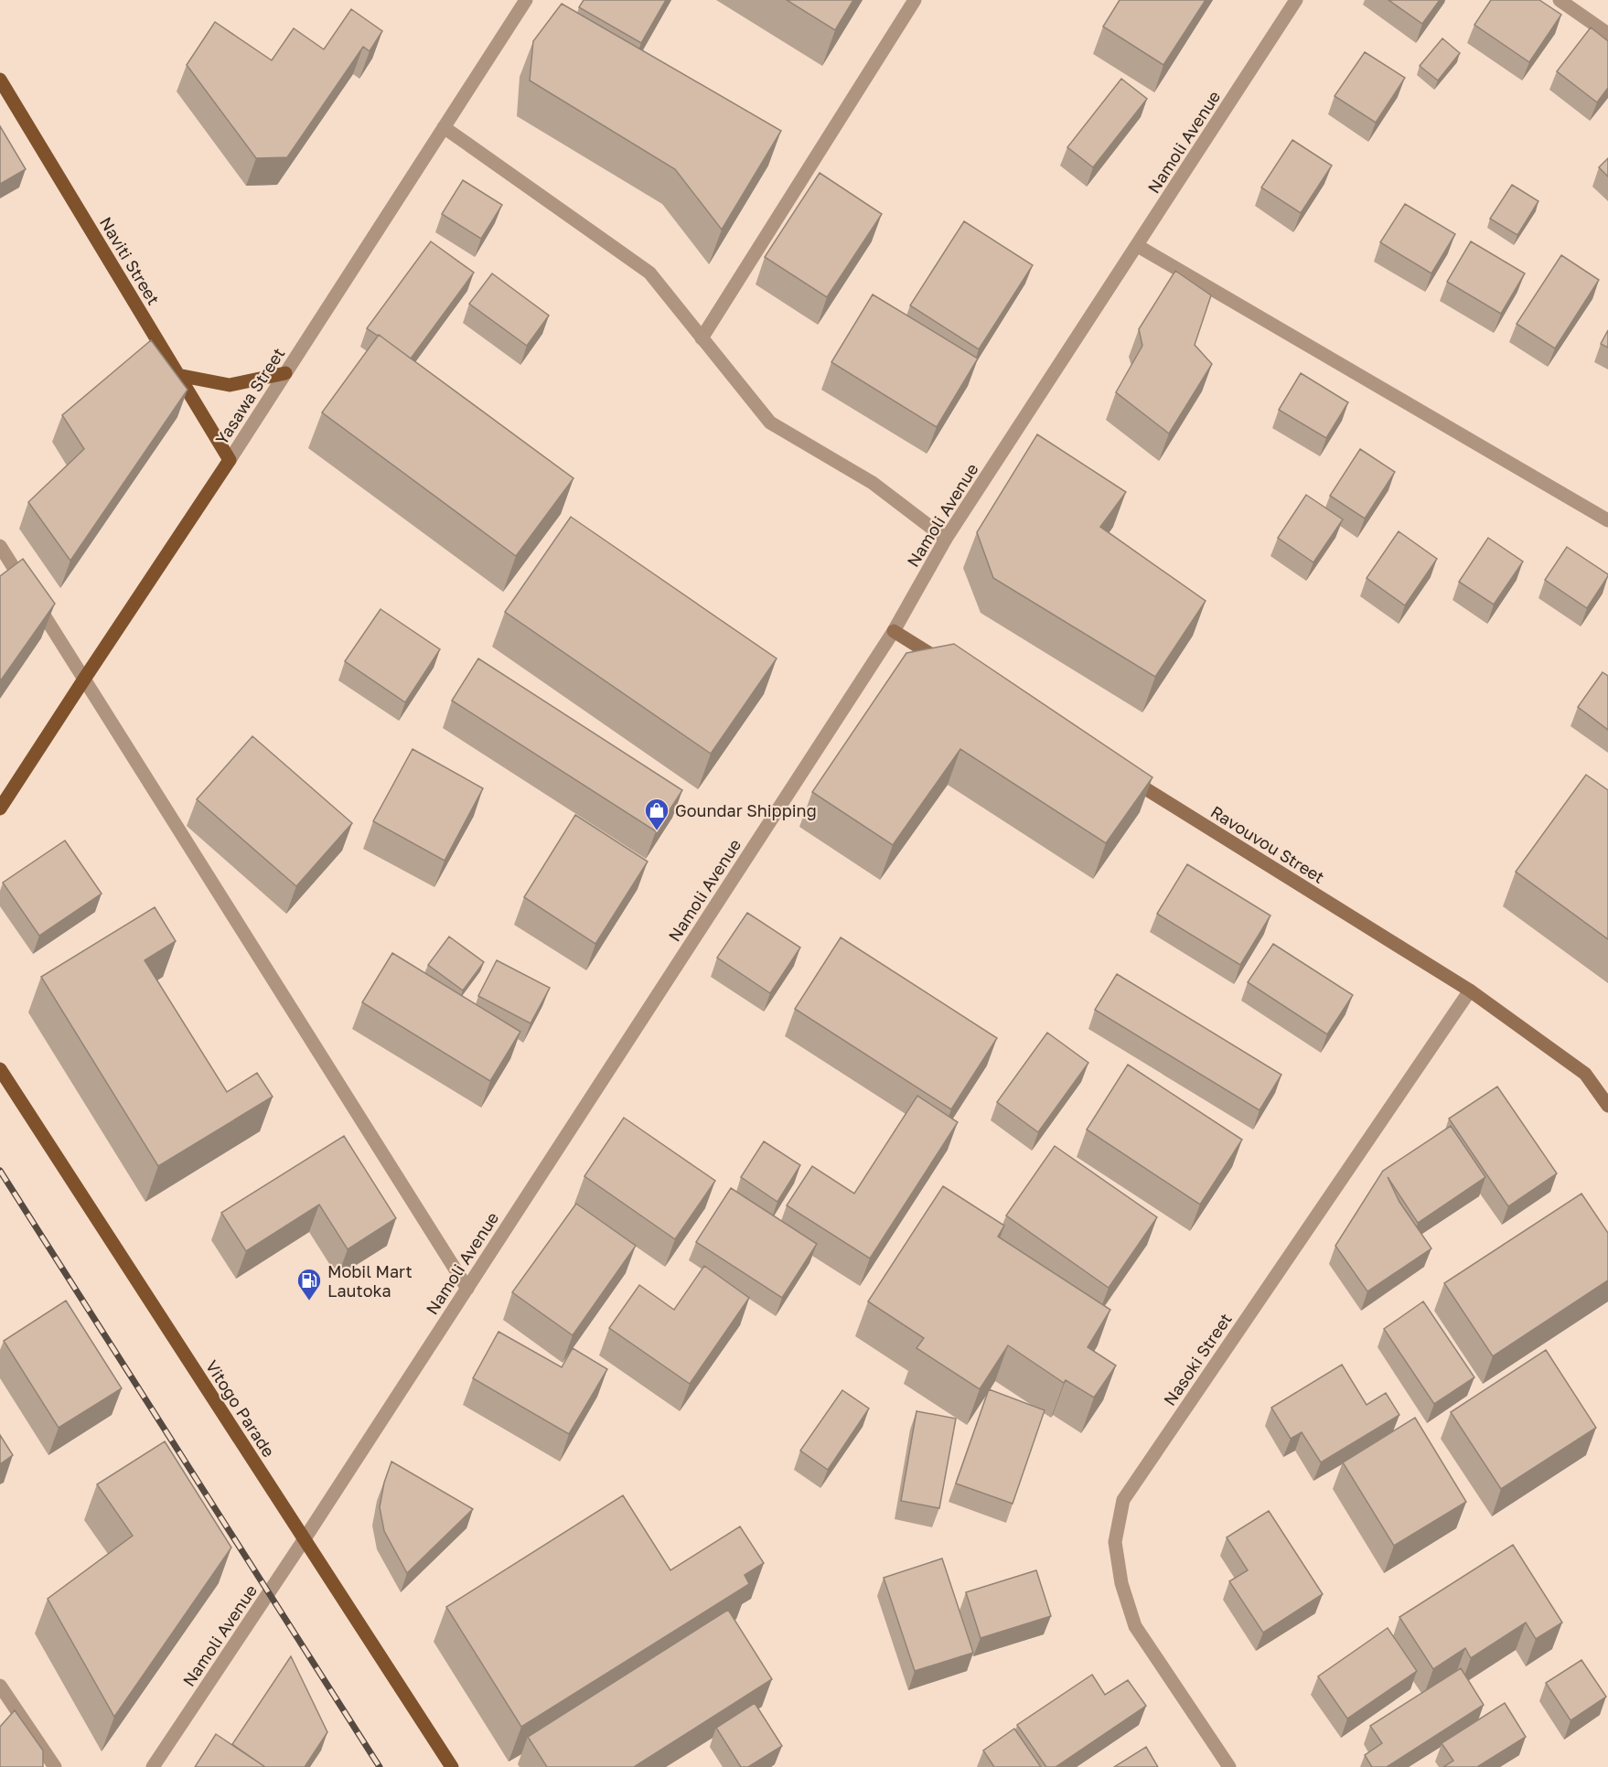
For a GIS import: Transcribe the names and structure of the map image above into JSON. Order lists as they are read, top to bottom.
{
  "streets": {
    "main road": [
      "Naviti Street",
      "Yasawa Street",
      "Ravouvou Street",
      "Vitogo Parade"
    ],
    "street": ["Namoli Avenue", "Nasoki Street"]
  },
  "crossings": [
    ["Namoli Avenue", "Vitogo Parade"],
    ["Naviti Street", "Yasawa Street"],
    ["Ravouvou Street", "Nasoki Street"]
  ],
  "places": {
    "shop": ["Goundar Shipping"],
    "fuel station": ["Mobil Mart Lautoka"]
  }
}
